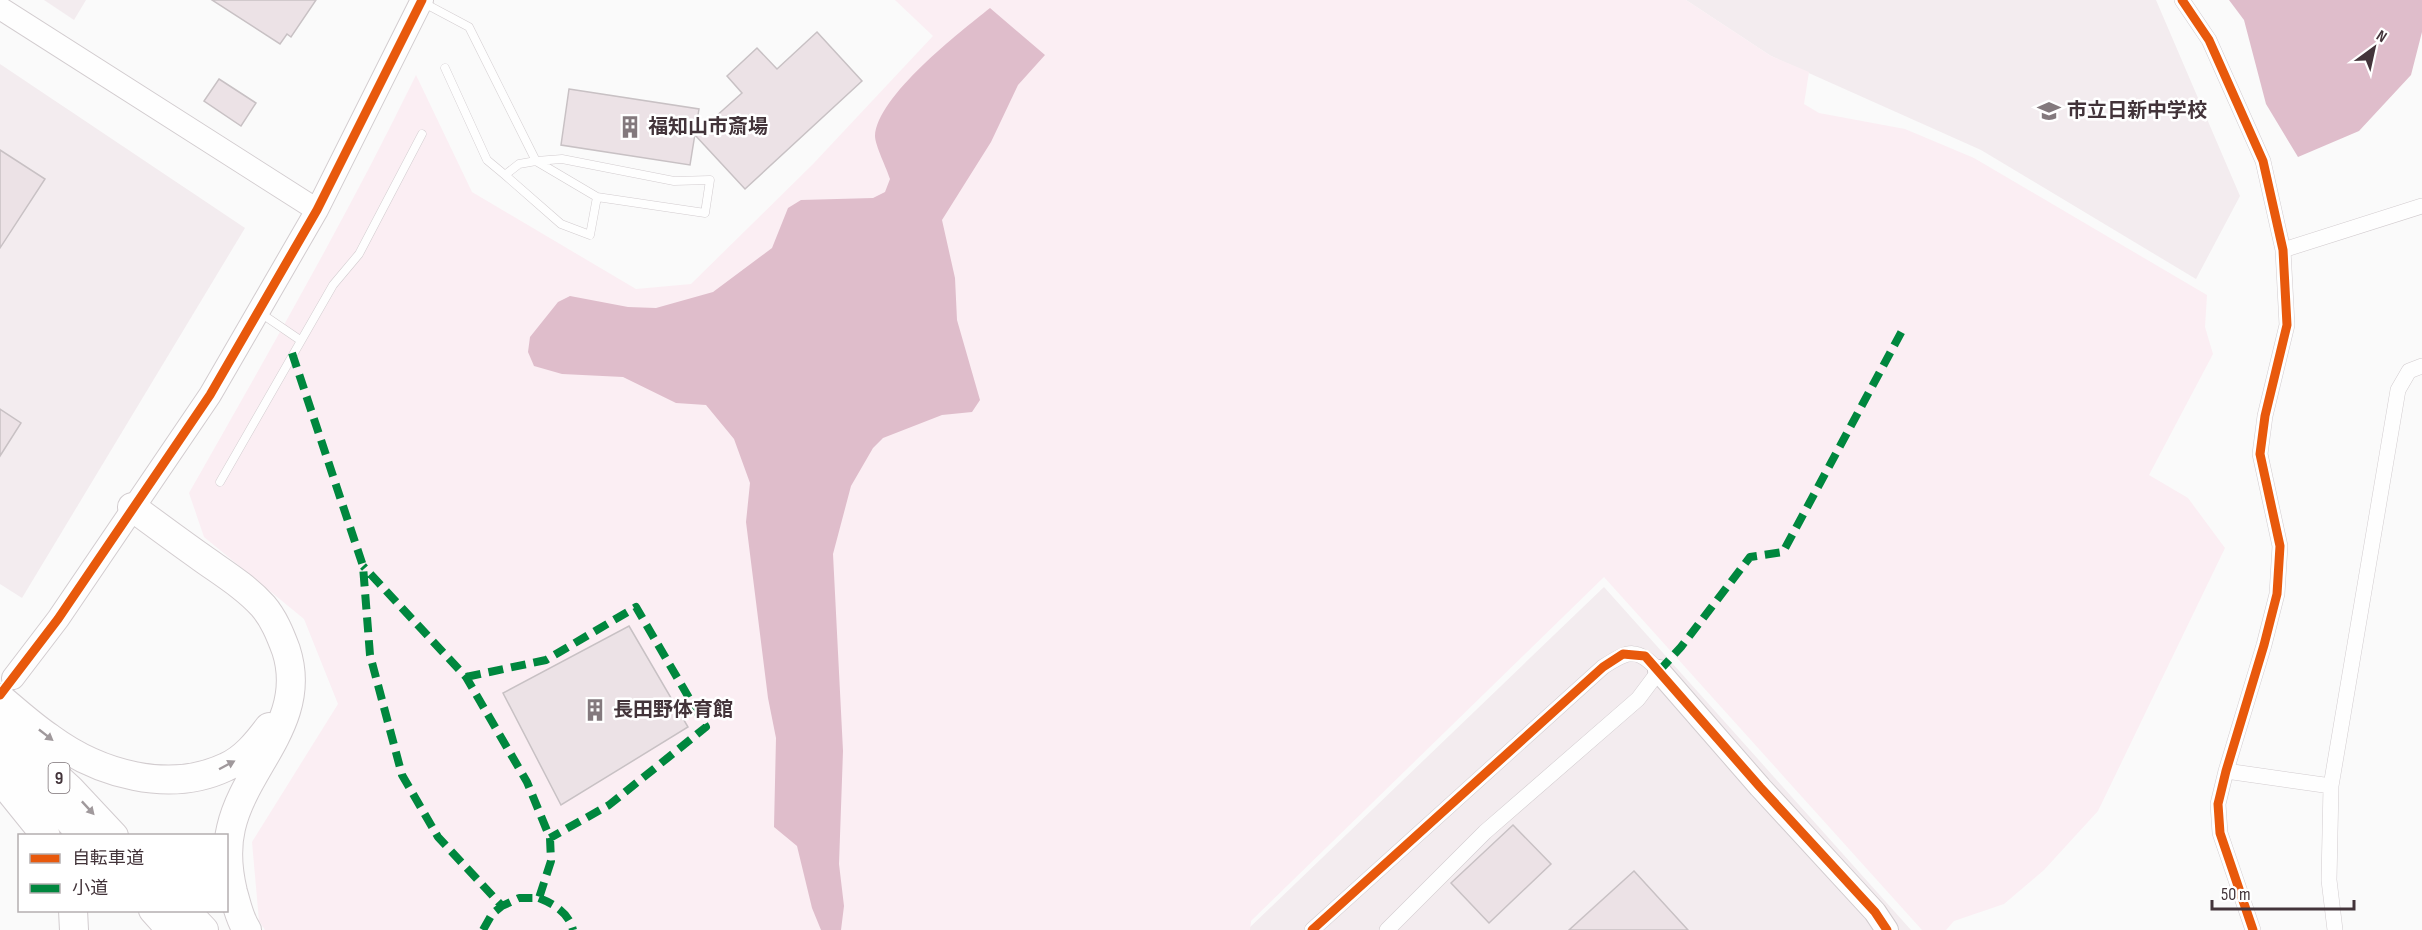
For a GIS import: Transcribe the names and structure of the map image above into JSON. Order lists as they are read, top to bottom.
{
  "streets": {
    "highway": ["9"]
  },
  "places": {
    "school or university": ["市立日新中学校"],
    "building": ["福知山市斎場", "長田野体育館"]
  },
  "legend": ["自転車道", "小道"],
  "scale_bar": "50 m",
  "north": "top right"
}
